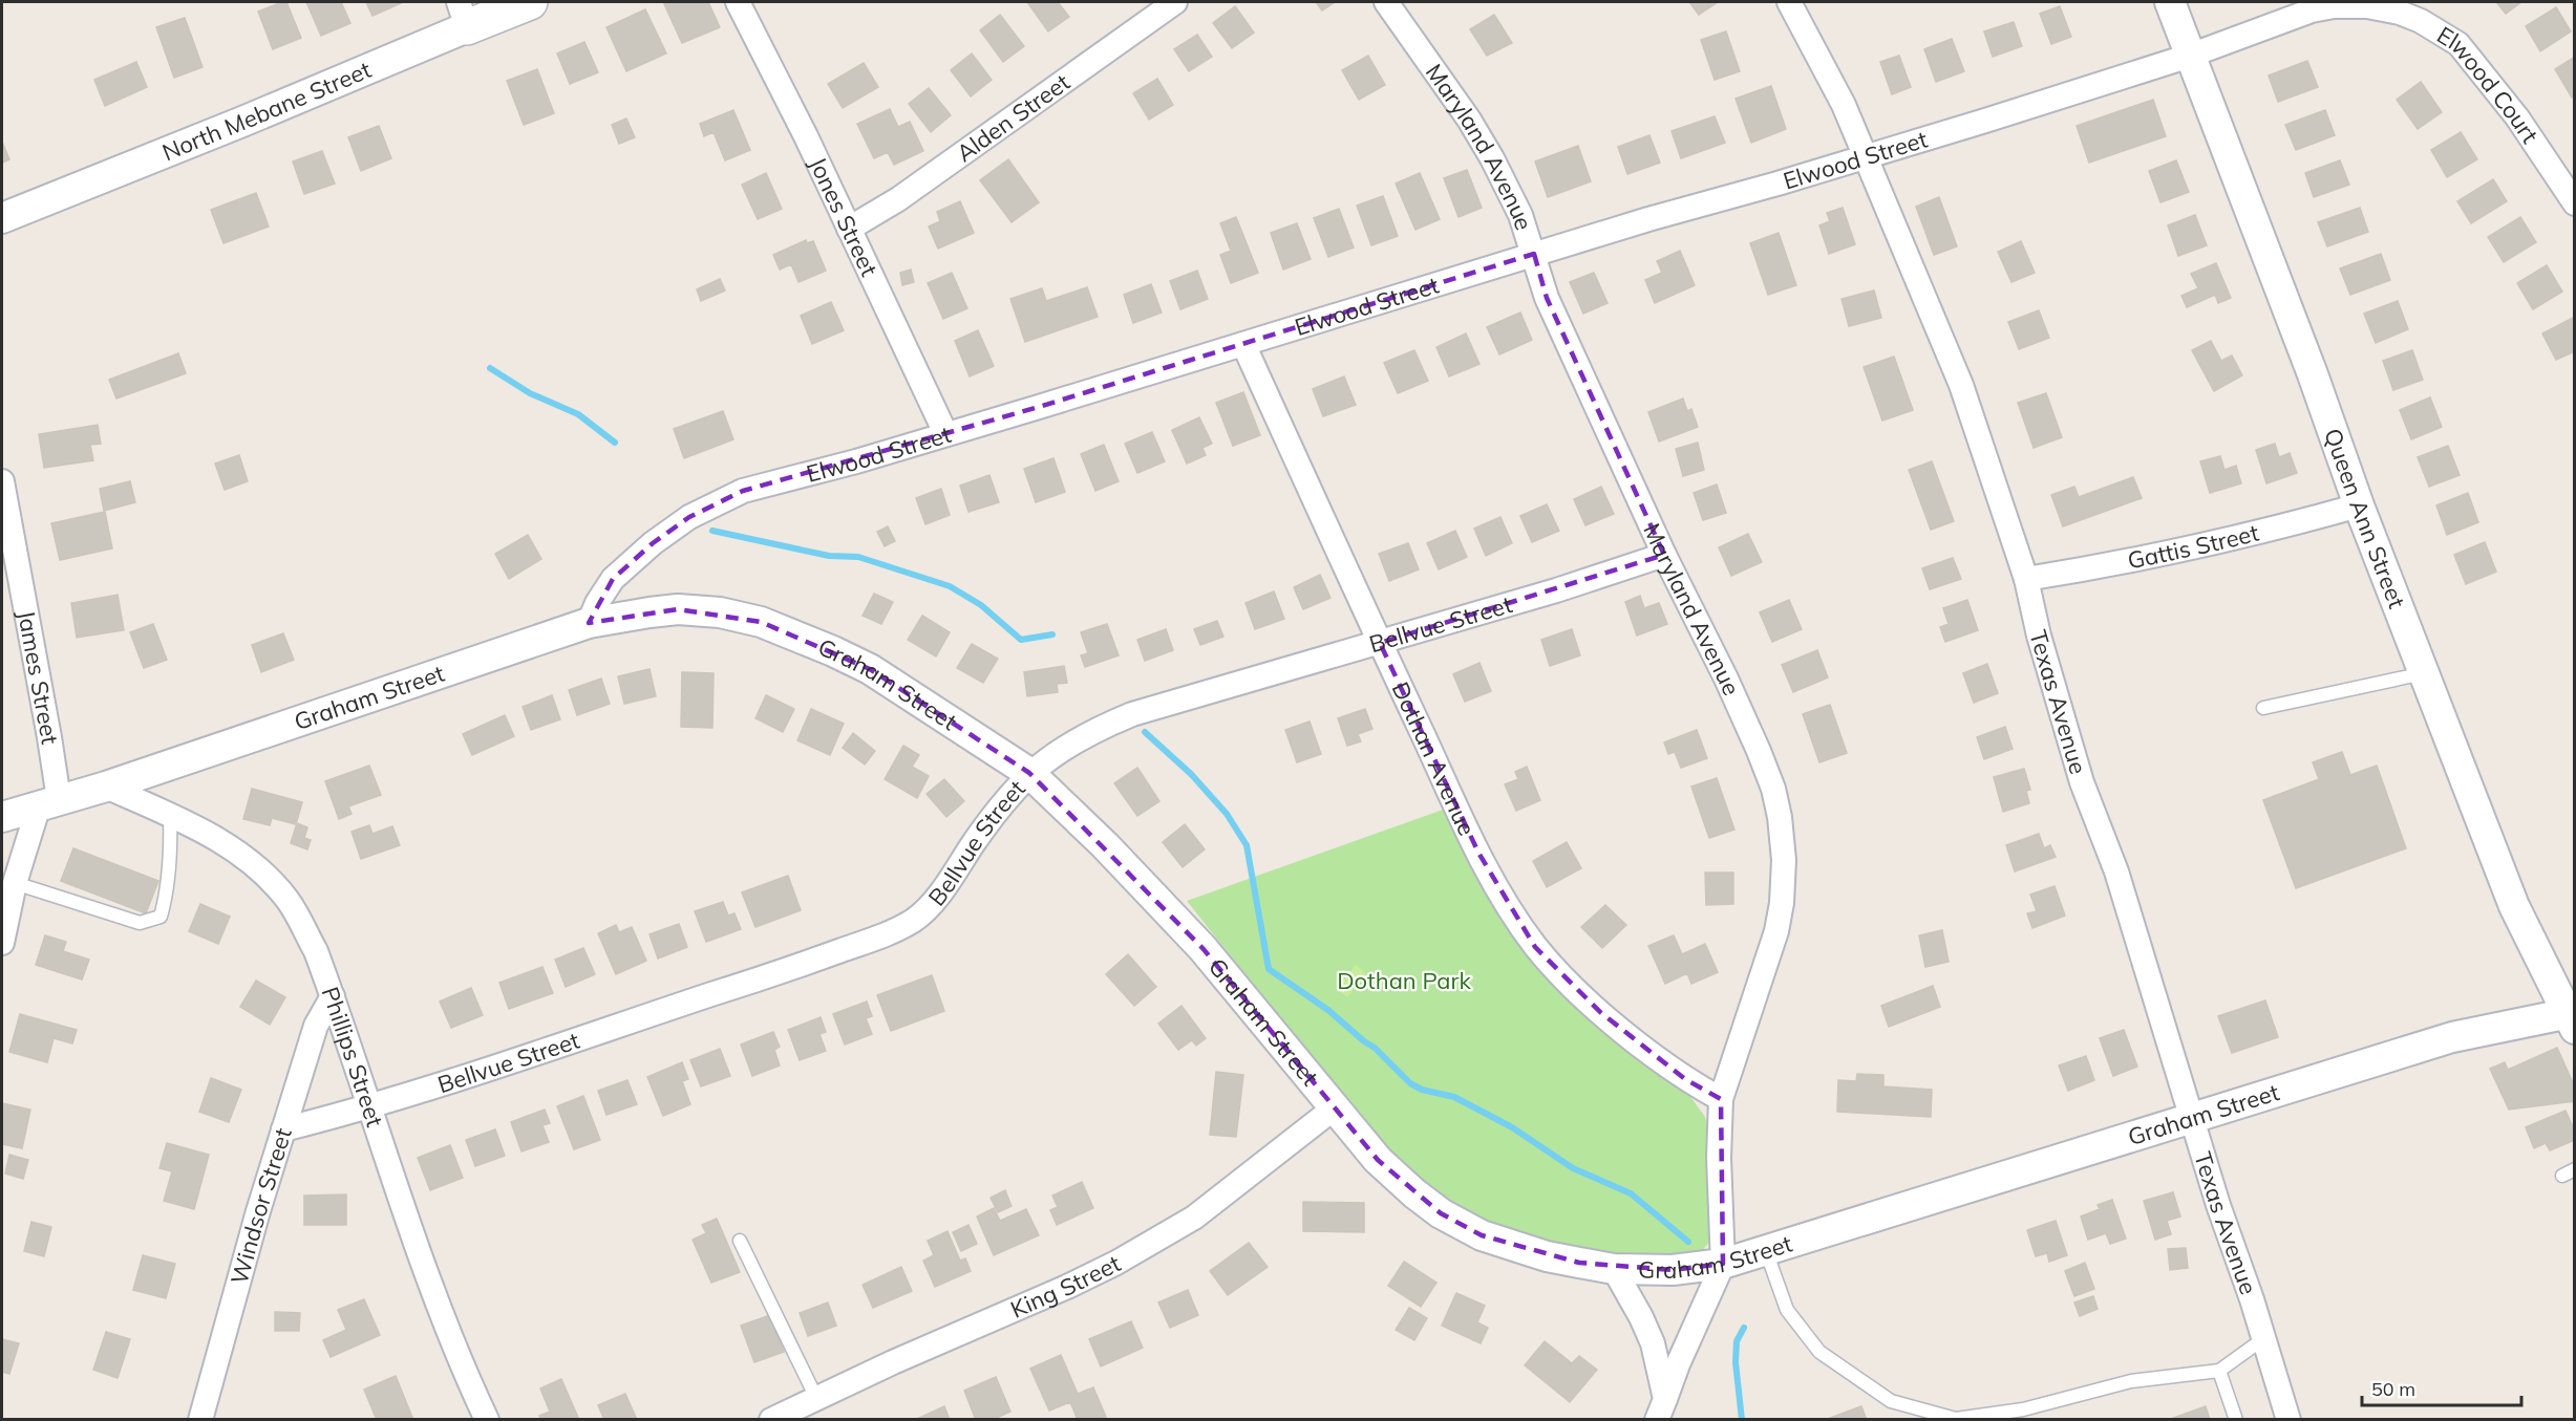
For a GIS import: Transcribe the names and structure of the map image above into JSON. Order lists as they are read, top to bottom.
{
  "streets": {
    "main road": ["North Mebane Street"],
    "street": [
      "Elwood Court",
      "Alden Street",
      "Maryland Avenue",
      "Elwood Street",
      "Jones Street",
      "Queen Ann Street",
      "Gattis Street",
      "Bellvue Street",
      "James Street",
      "Graham Street",
      "Texas Avenue",
      "Dothan Avenue",
      "Phillips Street",
      "Windsor Street",
      "King Street"
    ]
  },
  "crossings": [
    ["Elwood Court", "Elwood Street"],
    ["Elwood Court", "Queen Ann Street"],
    ["Alden Street", "Jones Street"],
    ["Maryland Avenue", "Elwood Street"],
    ["Maryland Avenue", "Bellvue Street"],
    ["Maryland Avenue", "Graham Street"],
    ["Maryland Avenue", "Dothan Avenue"],
    ["Elwood Street", "Jones Street"],
    ["Elwood Street", "Queen Ann Street"],
    ["Elwood Street", "Graham Street"],
    ["Elwood Street", "Texas Avenue"],
    ["Elwood Street", "Dothan Avenue"],
    ["Queen Ann Street", "Gattis Street"],
    ["Queen Ann Street", "Graham Street"],
    ["Gattis Street", "Texas Avenue"],
    ["Bellvue Street", "Graham Street"],
    ["Bellvue Street", "Dothan Avenue"],
    ["Bellvue Street", "Phillips Street"],
    ["Bellvue Street", "Windsor Street"],
    ["James Street", "Graham Street"],
    ["Graham Street", "Texas Avenue"],
    ["Graham Street", "Phillips Street"],
    ["Graham Street", "King Street"],
    ["Phillips Street", "Windsor Street"]
  ],
  "parks": ["Dothan Park"],
  "scale_bar": "50 m"
}
